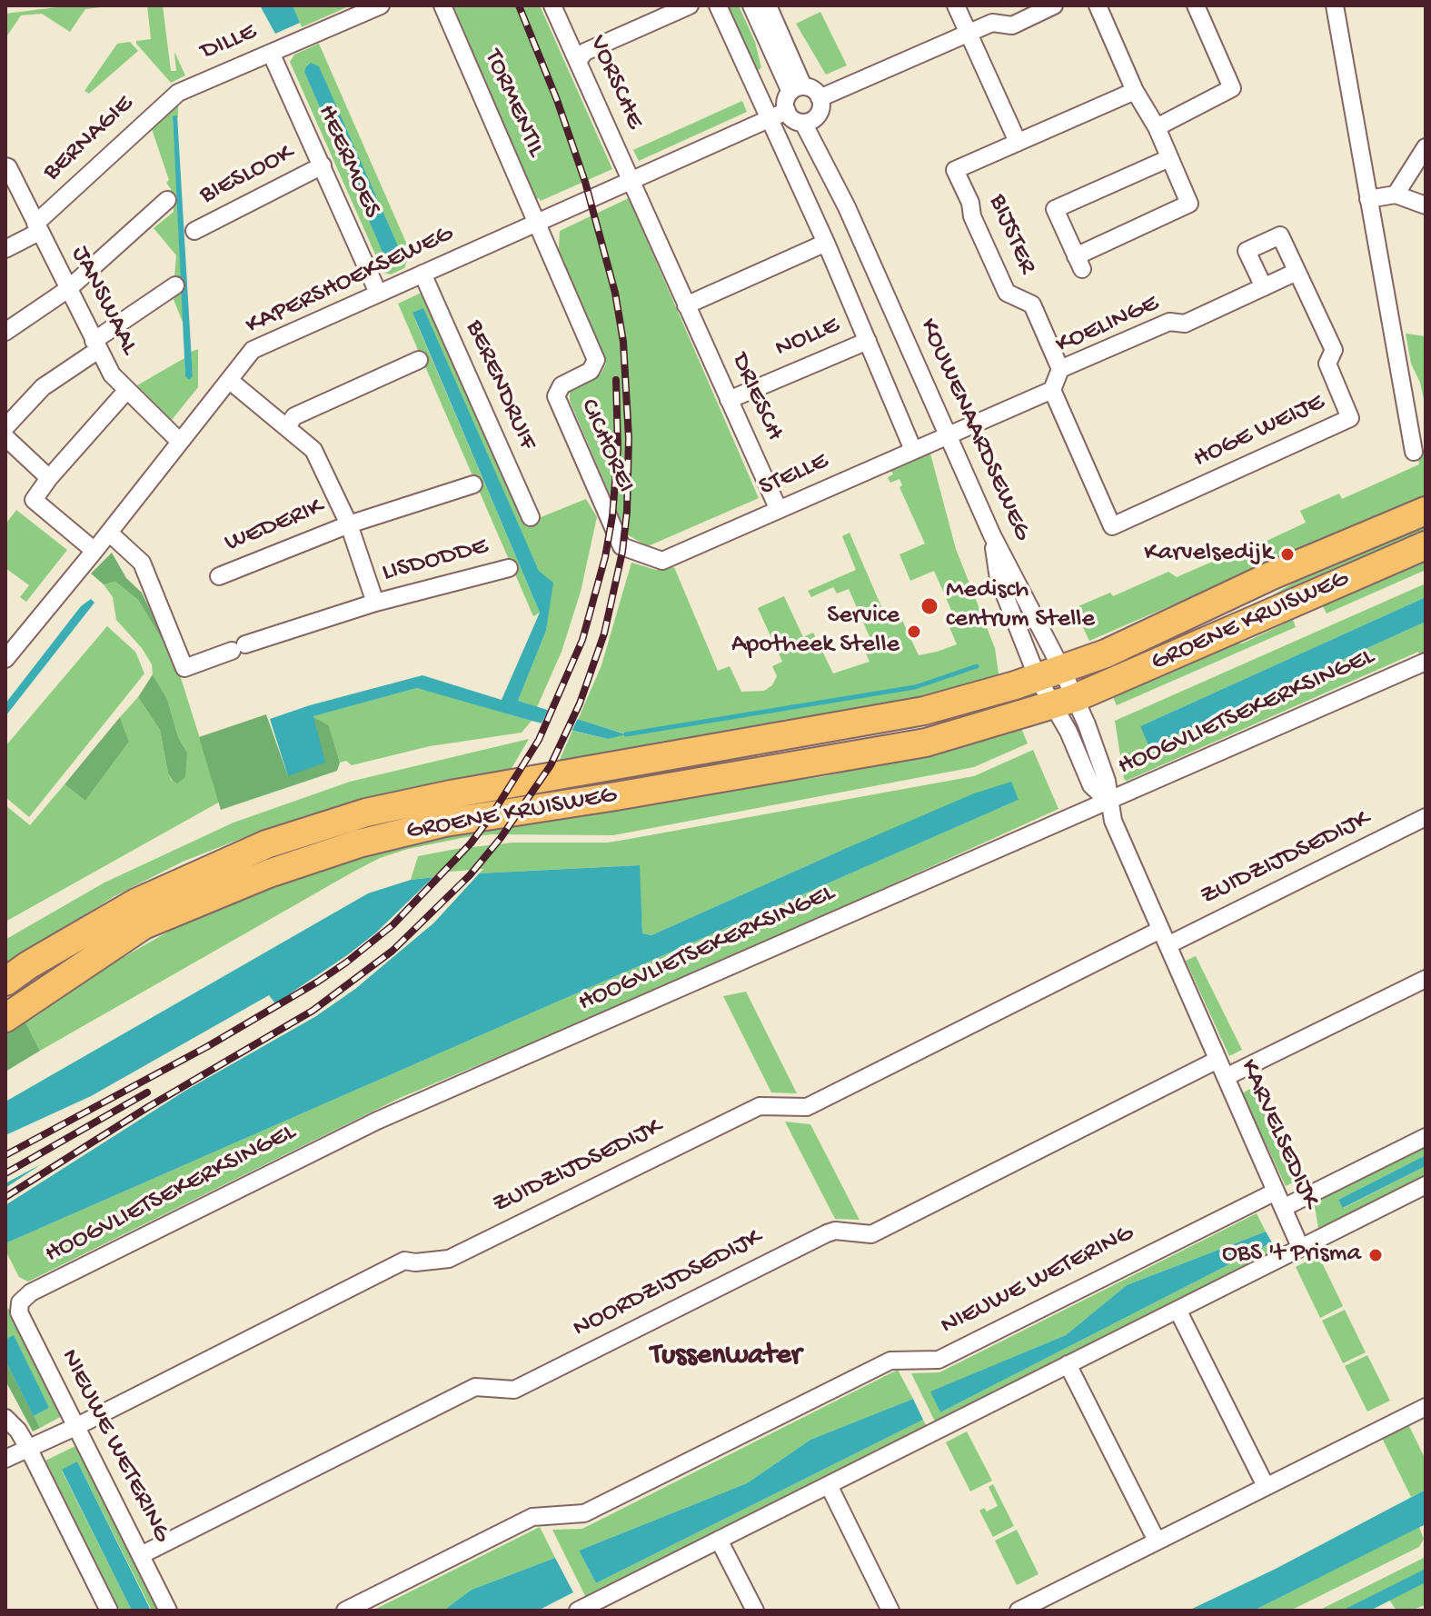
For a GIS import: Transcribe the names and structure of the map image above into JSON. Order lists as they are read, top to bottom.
{
  "streets": {
    "main road": ["GROENE KRUISWEG"],
    "street": [
      "DILLE",
      "VORSCHE",
      "TORMENTIL",
      "BERNAGIE",
      "HEERMOES",
      "BIESLOOK",
      "BIJSTER",
      "KAPERSHOEKSEWEG",
      "JANSWAAL",
      "KOELINGE",
      "NOLLE",
      "BERENDRUIF",
      "DRIESCH",
      "KOUWENAARDSEWEG",
      "HOGE WEIJE",
      "CICHOREI",
      "STELLE",
      "WEDERIK",
      "LISDODDE",
      "HOOGVLIETSEKERKSINGEL",
      "ZUIDZIJDSEDIJK",
      "KARVELSEDIJK",
      "NIEUWE WETERING",
      "NOORDZIJDSEDIJK"
    ]
  },
  "crossings": [
    ["DILLE", "BERNAGIE"],
    ["DILLE", "HEERMOES"],
    ["VORSCHE", "KAPERSHOEKSEWEG"],
    ["VORSCHE", "DRIESCH"],
    ["TORMENTIL", "KAPERSHOEKSEWEG"],
    ["TORMENTIL", "CICHOREI"],
    ["BERNAGIE", "JANSWAAL"],
    ["HEERMOES", "BIESLOOK"],
    ["HEERMOES", "KAPERSHOEKSEWEG"],
    ["BIJSTER", "KOELINGE"],
    ["KAPERSHOEKSEWEG", "JANSWAAL"],
    ["KAPERSHOEKSEWEG", "BERENDRUIF"],
    ["KAPERSHOEKSEWEG", "DRIESCH"],
    ["KAPERSHOEKSEWEG", "KOUWENAARDSEWEG"],
    ["KAPERSHOEKSEWEG", "CICHOREI"],
    ["KAPERSHOEKSEWEG", "LISDODDE"],
    ["KOELINGE", "KOUWENAARDSEWEG"],
    ["KOELINGE", "HOGE WEIJE"],
    ["KOELINGE", "STELLE"],
    ["NOLLE", "DRIESCH"],
    ["DRIESCH", "STELLE"],
    ["KOUWENAARDSEWEG", "STELLE"],
    ["KOUWENAARDSEWEG", "GROENE KRUISWEG"],
    ["CICHOREI", "STELLE"],
    ["GROENE KRUISWEG", "KARVELSEDIJK"],
    ["HOOGVLIETSEKERKSINGEL", "KARVELSEDIJK"],
    ["HOOGVLIETSEKERKSINGEL", "NIEUWE WETERING"],
    ["ZUIDZIJDSEDIJK", "KARVELSEDIJK"],
    ["ZUIDZIJDSEDIJK", "NIEUWE WETERING"],
    ["KARVELSEDIJK", "NIEUWE WETERING"],
    ["KARVELSEDIJK", "NOORDZIJDSEDIJK"],
    ["NIEUWE WETERING", "NOORDZIJDSEDIJK"]
  ],
  "districts": ["Tussenwater"],
  "places": [
    "Karvelsedijk",
    "Medisch centrum Stelle",
    "Service Apotheek Stelle",
    "OBS 't Prisma"
  ]
}
